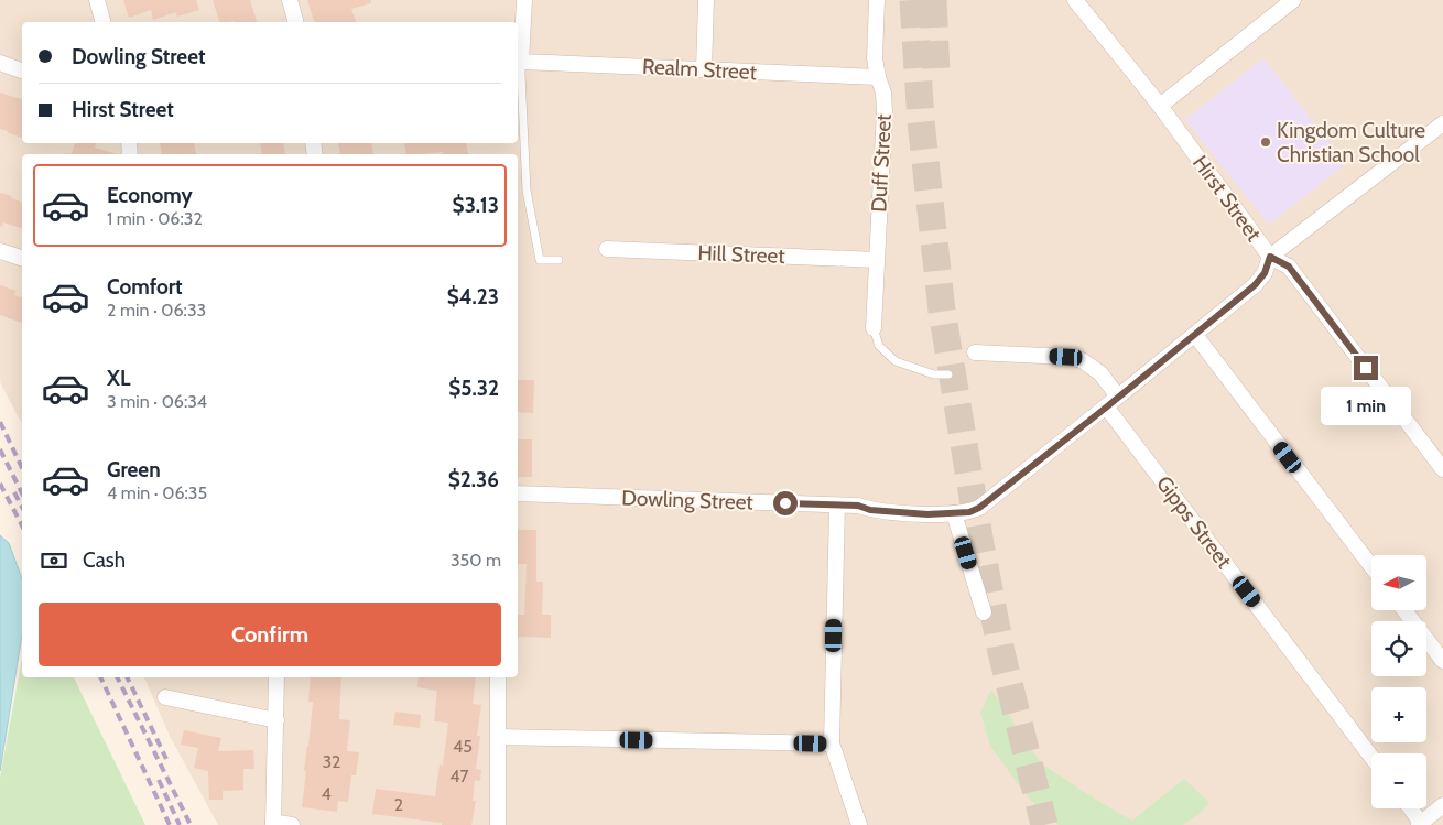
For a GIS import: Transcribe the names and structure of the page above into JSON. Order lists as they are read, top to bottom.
{
  "streets": {
    "street": [
      "Realm Street",
      "Duff Street",
      "Hirst Street",
      "Hill Street",
      "Dowling Street",
      "Gipps Street"
    ]
  },
  "crossings": [
    ["Realm Street", "Duff Street"],
    ["Duff Street", "Hill Street"],
    ["Hirst Street", "Dowling Street"],
    ["Dowling Street", "Gipps Street"]
  ],
  "places": ["Kingdom Culture Christian School"],
  "house_numbers": [
    "45",
    "32",
    "47",
    "4",
    "2"
  ],
  "north": "left",
  "page": {
    "banner": ["Dowling Street", "Hirst Street"],
    "list": [
      {
        "name": "Economy",
        "note": "1 min · 06:32",
        "value": "$3.13"
      },
      {
        "name": "Comfort",
        "note": "2 min · 06:33",
        "value": "$4.23"
      },
      {
        "name": "XL",
        "note": "3 min · 06:34",
        "value": "$5.32"
      },
      {
        "name": "Green",
        "note": "4 min · 06:35",
        "value": "$2.36"
      }
    ],
    "bubble": "1 min",
    "pay": ["Cash", "350 m"],
    "map_buttons": ["+", "−"],
    "buttons": "Confirm"
  }
}
